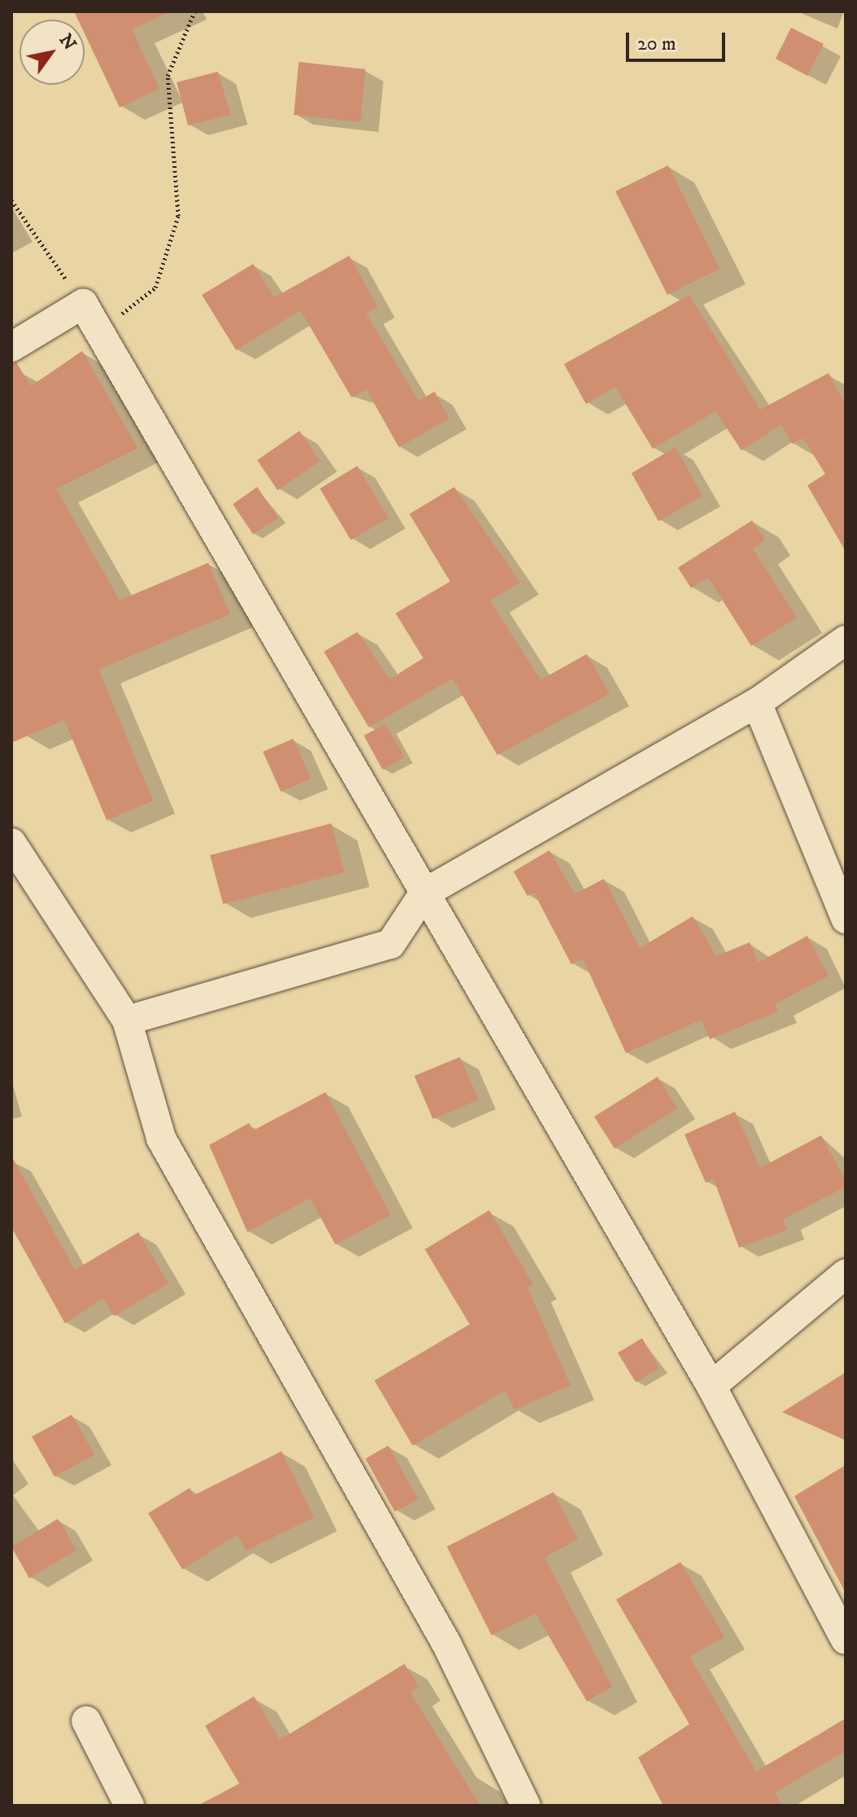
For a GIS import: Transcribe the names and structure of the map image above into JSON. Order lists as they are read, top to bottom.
{
  "scale_bar": "20 m",
  "north": "top right"
}
